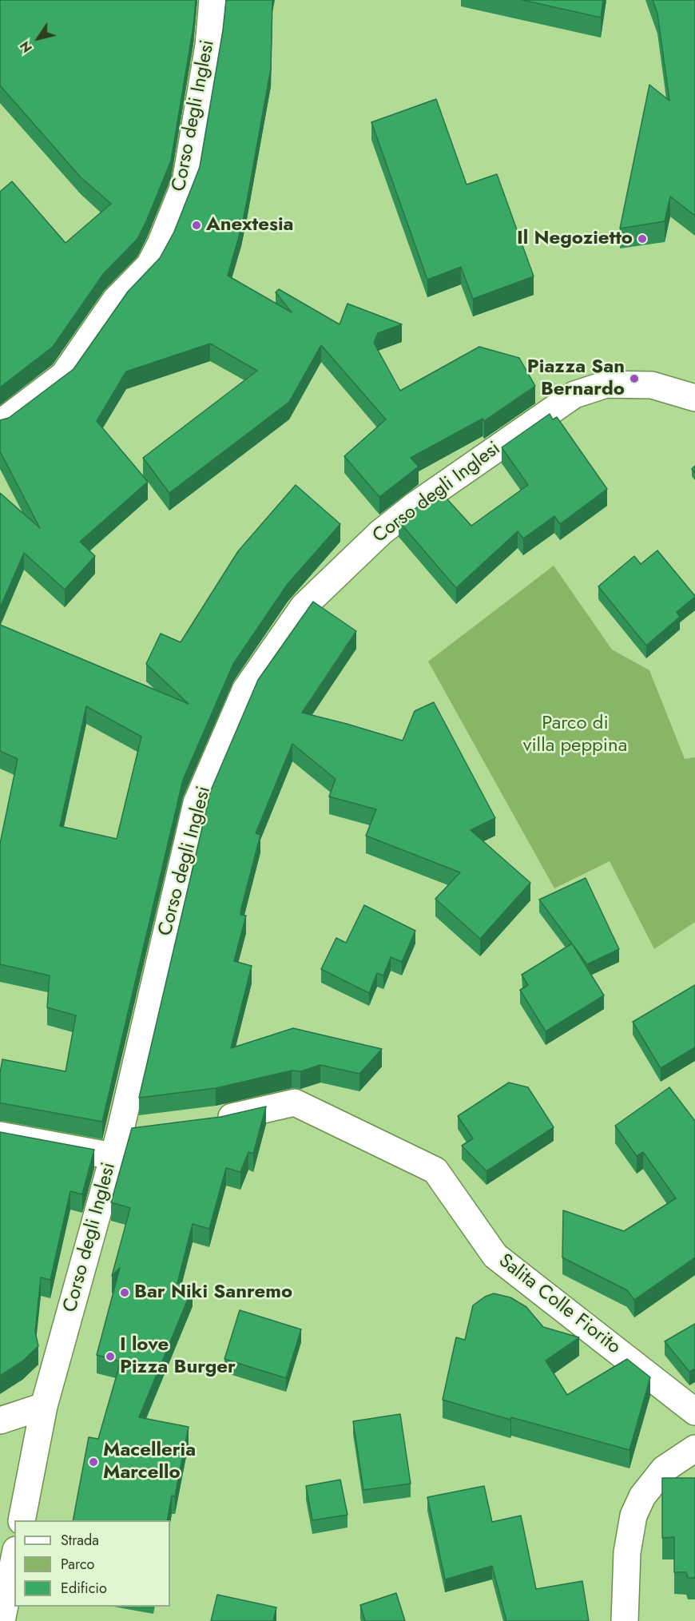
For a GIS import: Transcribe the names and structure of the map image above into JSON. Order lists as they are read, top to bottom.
{
  "streets": {
    "street": ["Corso degli Inglesi", "Salita Colle Fiorito"]
  },
  "parks": ["Parco di villa peppina"],
  "places": [
    "Anextesia",
    "Il Negozietto",
    "Piazza San Bernardo",
    "Bar Niki Sanremo",
    "I love Pizza Burger",
    "Macelleria Marcello"
  ],
  "legend": ["Strada", "Parco", "Edificio"],
  "north": "bottom left"
}
